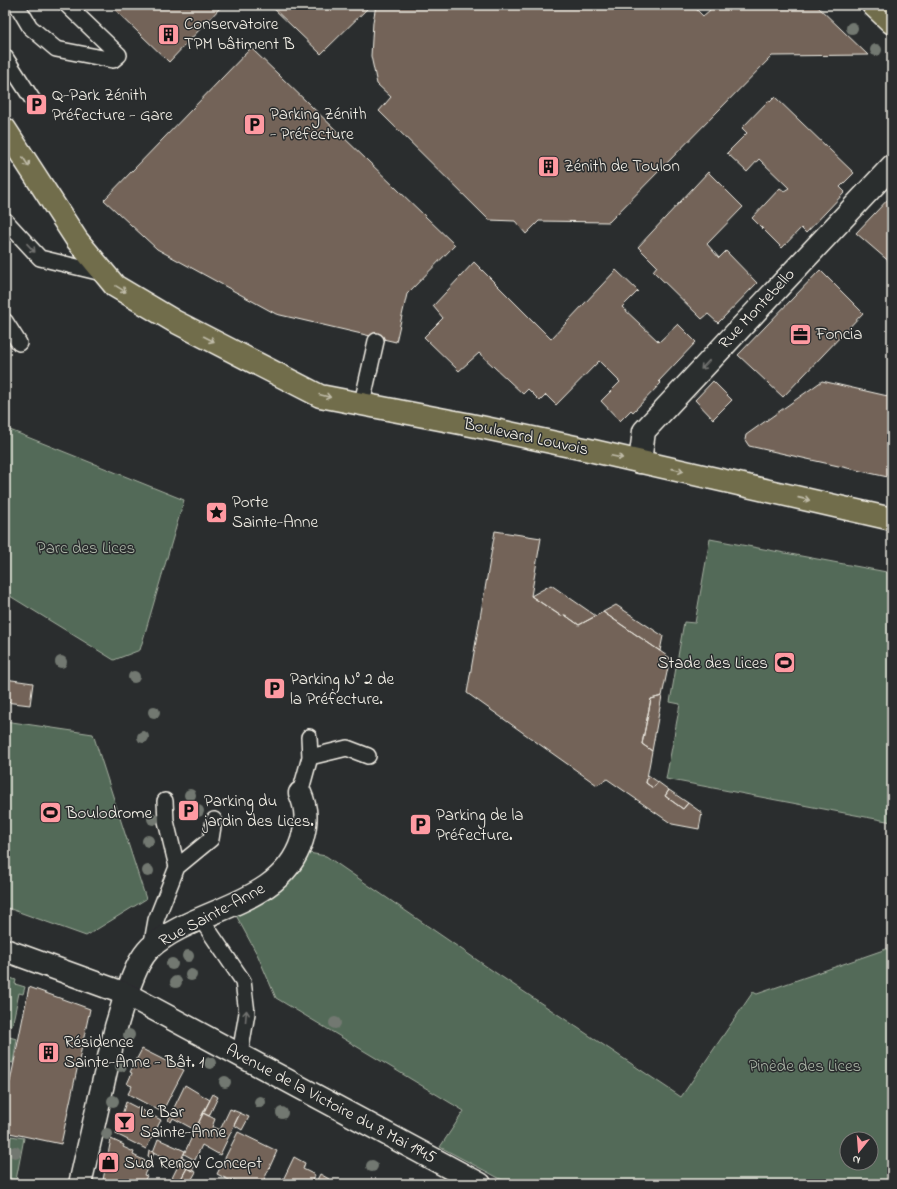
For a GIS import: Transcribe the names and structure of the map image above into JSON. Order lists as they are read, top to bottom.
{
  "streets": {
    "main road": ["Boulevard Louvois"],
    "street": ["Rue Montebello", "Rue Sainte-Anne", "Avenue de la Victoire du 8 Mai 1945"]
  },
  "crossings": [
    ["Rue Montebello", "Boulevard Louvois"],
    ["Rue Sainte-Anne", "Avenue de la Victoire du 8 Mai 1945"]
  ],
  "one_way": ["Rue Montebello", "Boulevard Louvois"],
  "parks": ["Parc des Lices", "Pinède des Lices"],
  "places": {
    "building": ["Conservatoire TPM bâtiment B", "Zénith de Toulon", "Résidence Sainte-Anne - Bât. 1"],
    "parking": [
      "Q-Park Zénith Préfecture - Gare",
      "Parking Zénith - Préfecture",
      "Parking N° 2 de la Préfecture.",
      "Parking du jardin des Lices.",
      "Parking de la Préfecture."
    ],
    "office": ["Foncia"],
    "place": ["Porte Sainte-Anne"],
    "sports": ["Stade des Lices", "Boulodrome"],
    "bar": ["Le Bar Sainte-Anne"],
    "shop": ["Sud Renov' Concept"]
  },
  "north": "bottom"
}
